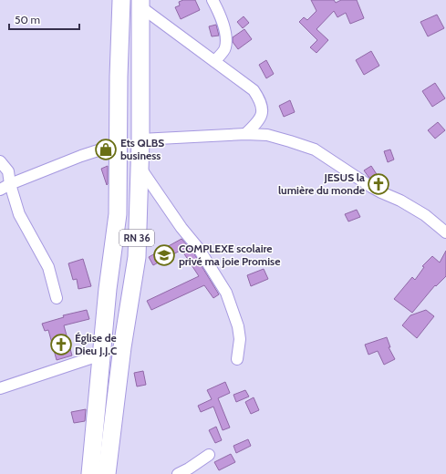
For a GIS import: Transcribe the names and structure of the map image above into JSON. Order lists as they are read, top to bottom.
{
  "streets": {
    "main road": ["RN 36"]
  },
  "places": {
    "shop": ["Ets QLBS business"],
    "church": ["JESUS la lumière du monde", "Église de Dieu J.J.C"],
    "school or university": ["COMPLEXE scolaire privé ma joie Promise"]
  },
  "scale_bar": "50 m"
}
